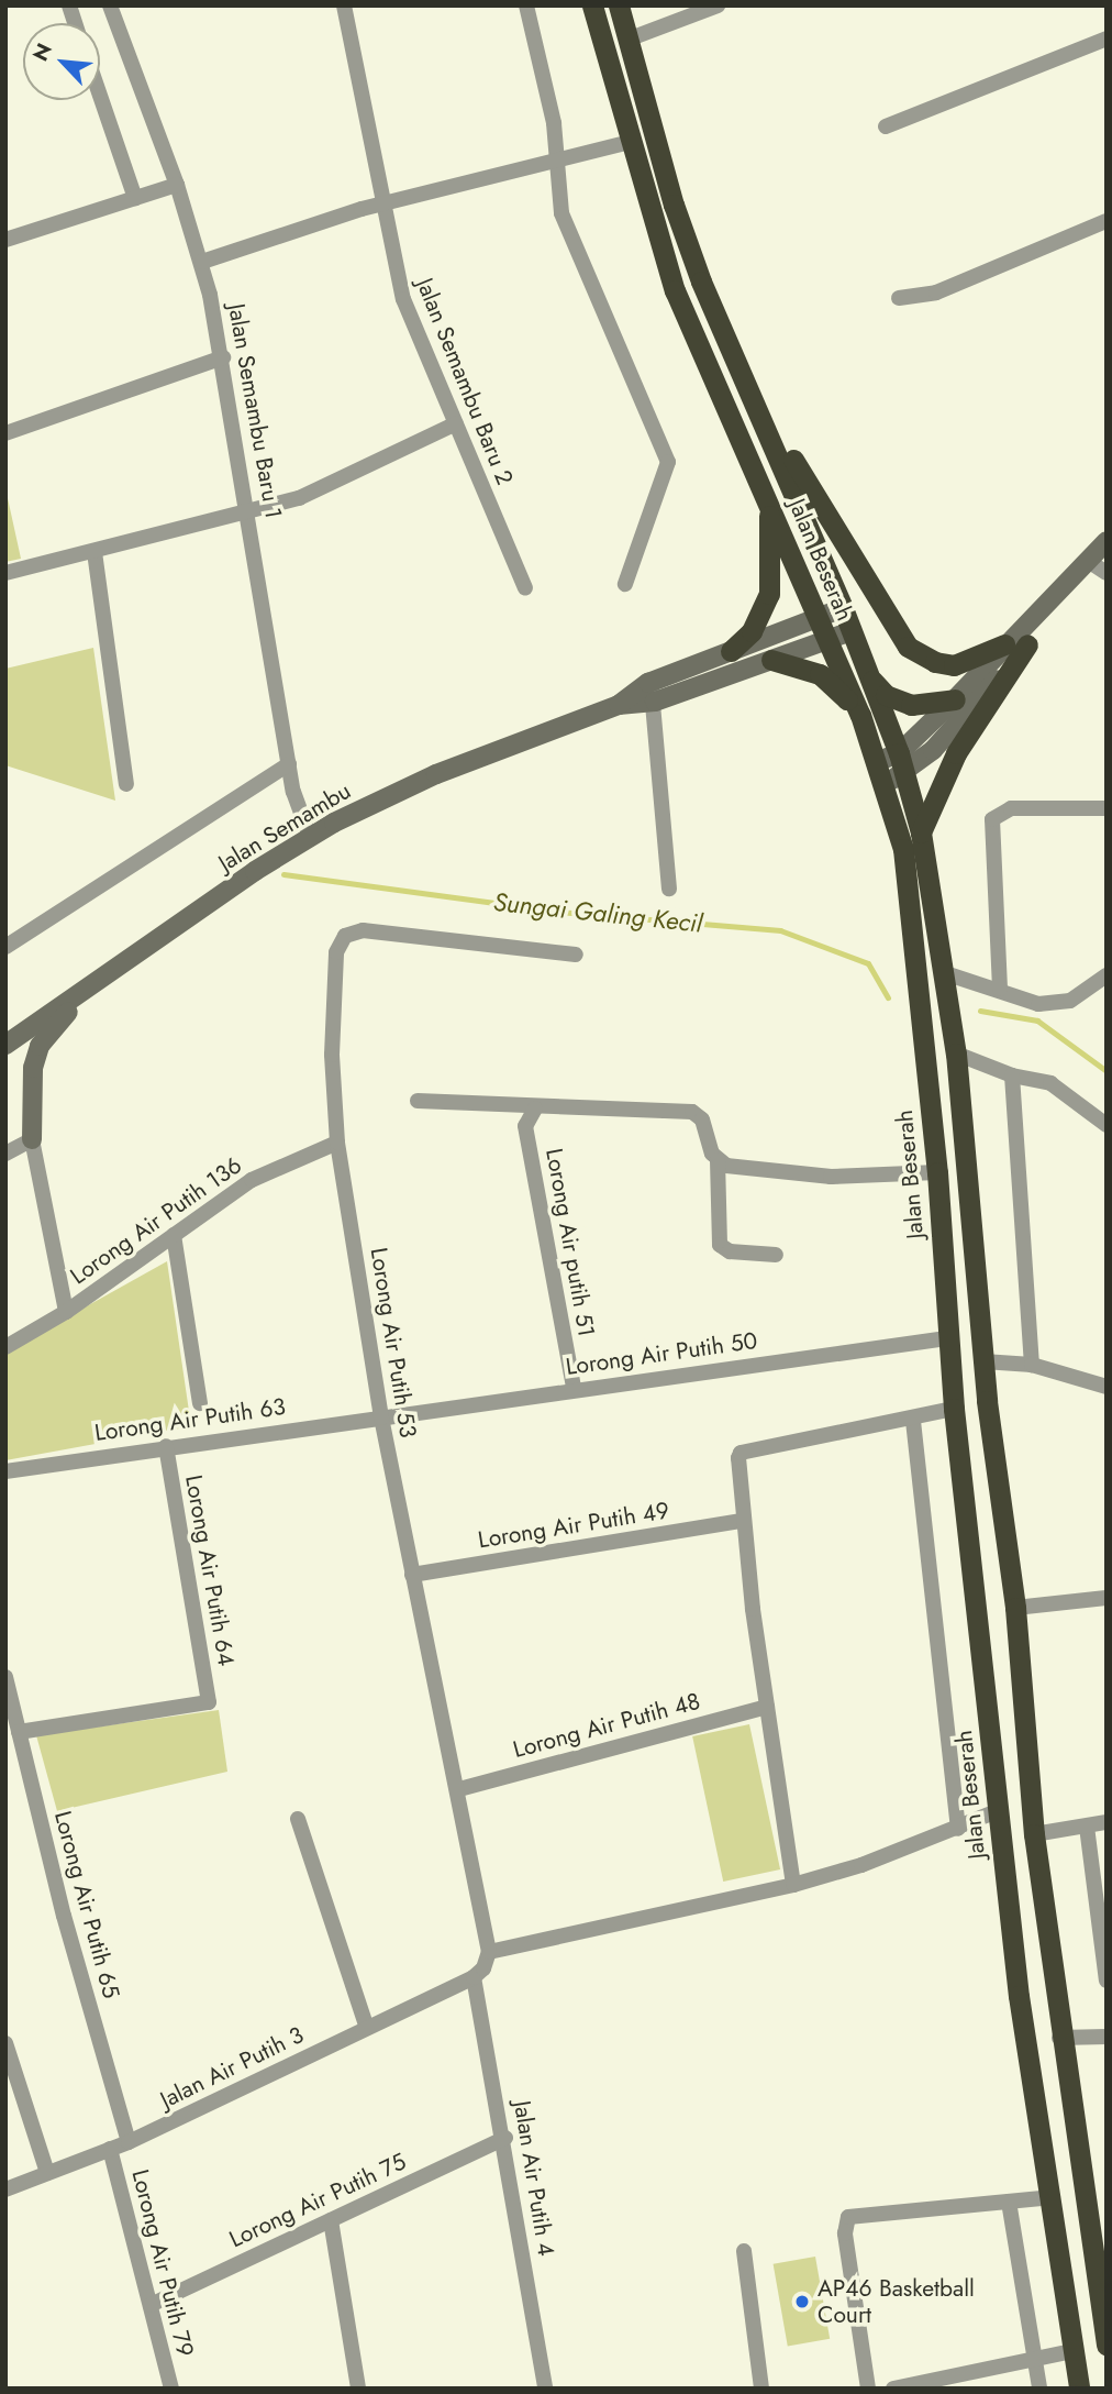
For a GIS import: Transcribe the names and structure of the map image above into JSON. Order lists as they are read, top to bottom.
{
  "streets": {
    "highway": ["Jalan Beserah"],
    "main road": ["Jalan Semambu"],
    "street": [
      "Jalan Semambu Baru 2",
      "Jalan Semambu Baru 1",
      "Lorong Air Putih 136",
      "Lorong Air putih 51",
      "Lorong Air Putih 53",
      "Lorong Air Putih 50",
      "Lorong Air Putih 63",
      "Lorong Air Putih 49",
      "Lorong Air Putih 64",
      "Lorong Air Putih 48",
      "Lorong Air Putih 65",
      "Jalan Air Putih 3",
      "Jalan Air Putih 4",
      "Lorong Air Putih 75",
      "Lorong Air Putih 79"
    ]
  },
  "crossings": [
    ["Jalan Semambu Baru 1", "Jalan Semambu"],
    ["Jalan Beserah", "Jalan Semambu"],
    ["Jalan Beserah", "Lorong Air Putih 50"],
    ["Lorong Air Putih 136", "Lorong Air Putih 53"],
    ["Lorong Air putih 51", "Lorong Air Putih 50"],
    ["Lorong Air Putih 53", "Lorong Air Putih 50"],
    ["Lorong Air Putih 53", "Lorong Air Putih 63"],
    ["Lorong Air Putih 53", "Lorong Air Putih 49"],
    ["Lorong Air Putih 53", "Lorong Air Putih 48"],
    ["Lorong Air Putih 50", "Lorong Air Putih 63"],
    ["Lorong Air Putih 63", "Lorong Air Putih 64"],
    ["Lorong Air Putih 64", "Lorong Air Putih 65"],
    ["Lorong Air Putih 65", "Jalan Air Putih 3"],
    ["Jalan Air Putih 3", "Jalan Air Putih 4"],
    ["Jalan Air Putih 3", "Lorong Air Putih 79"],
    ["Jalan Air Putih 4", "Lorong Air Putih 75"],
    ["Lorong Air Putih 75", "Lorong Air Putih 79"]
  ],
  "water": ["Sungai Galing Kecil"],
  "places": ["AP46 Basketball Court"],
  "north": "top left"
}
